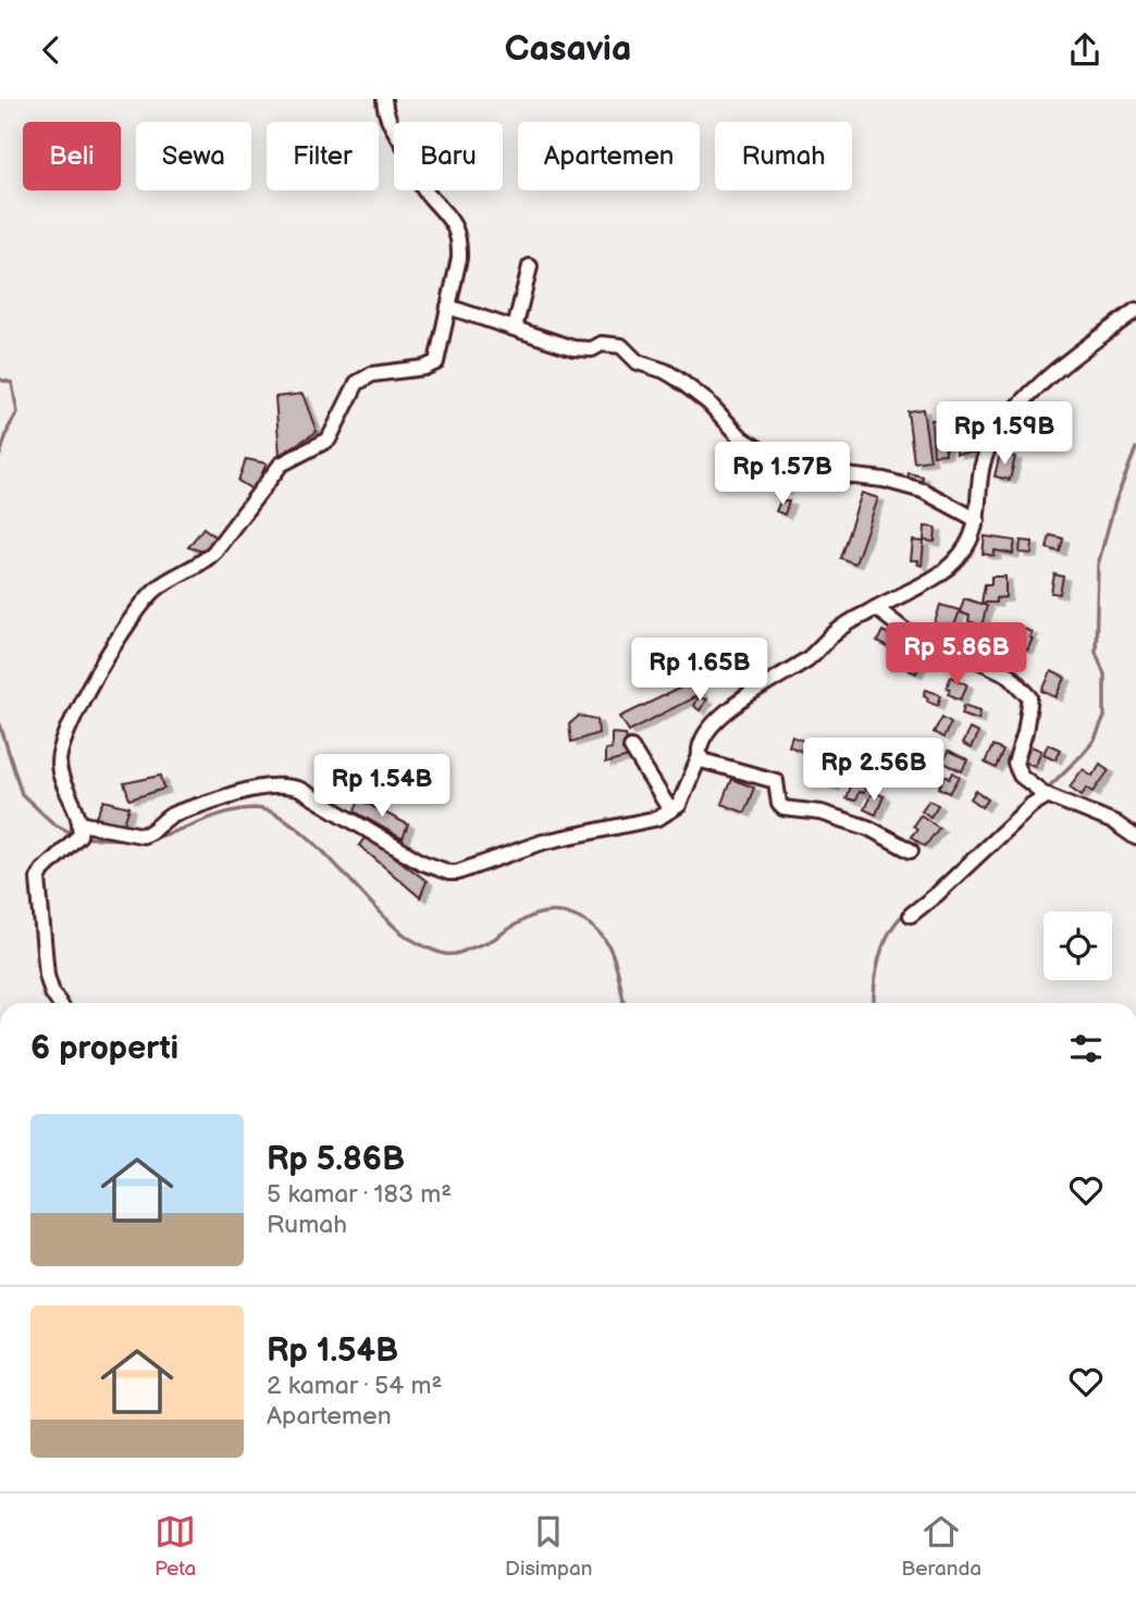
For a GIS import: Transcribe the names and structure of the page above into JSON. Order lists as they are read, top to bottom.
{
  "page": {
    "header": "Casavia",
    "chip": [
      "Beli",
      "Sewa",
      "Filter",
      "Baru",
      "Apartemen",
      "Rumah"
    ],
    "price": [
      "Rp 1.59B",
      "Rp 1.57B",
      "Rp 5.86B",
      "Rp 1.65B",
      "Rp 2.56B",
      "Rp 1.54B"
    ],
    "heading": "6 properti",
    "list": [
      {
        "name": "Rp 5.86B",
        "note": "5 kamar · 183 m² · Rumah"
      },
      {
        "name": "Rp 1.54B",
        "note": "2 kamar · 54 m² · Apartemen"
      }
    ],
    "tabs": ["Peta", "Disimpan", "Beranda"]
  }
}
